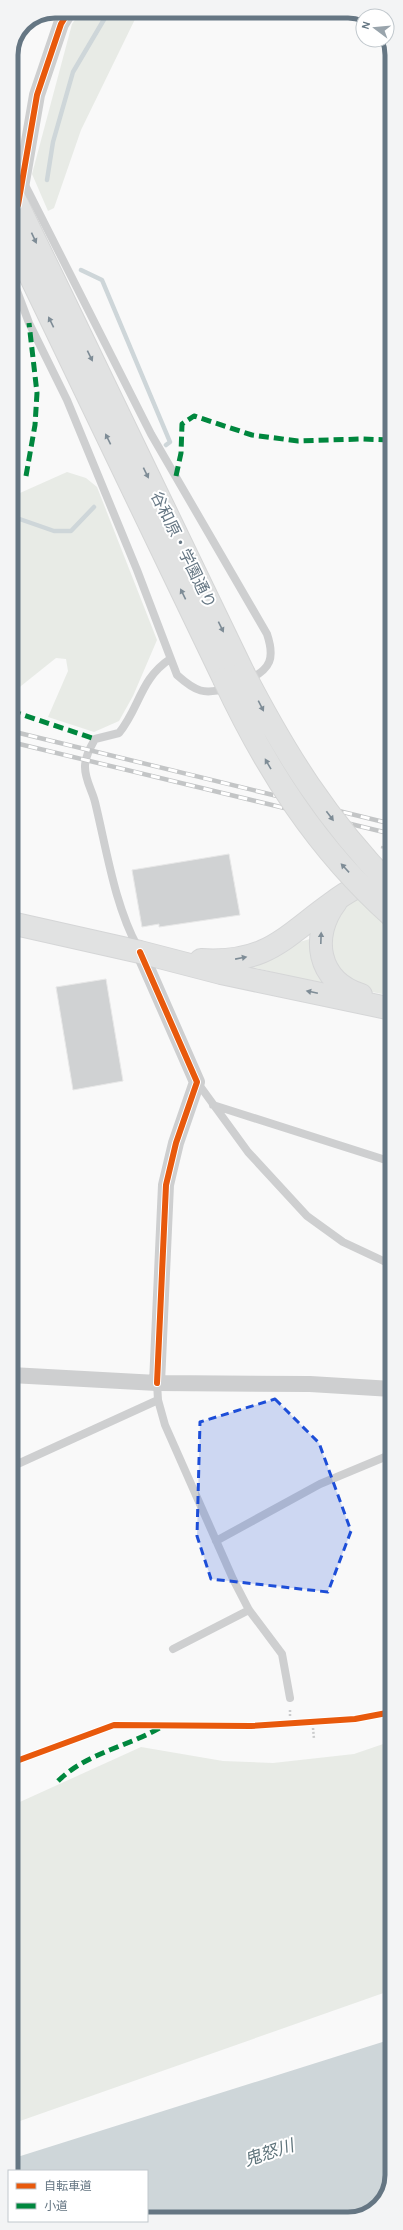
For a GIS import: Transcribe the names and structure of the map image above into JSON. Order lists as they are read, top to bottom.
{
  "streets": {
    "main road": ["谷和原・学園通り"]
  },
  "water": ["鬼怒川"],
  "legend": ["自転車道", "小道"],
  "north": "left"
}
